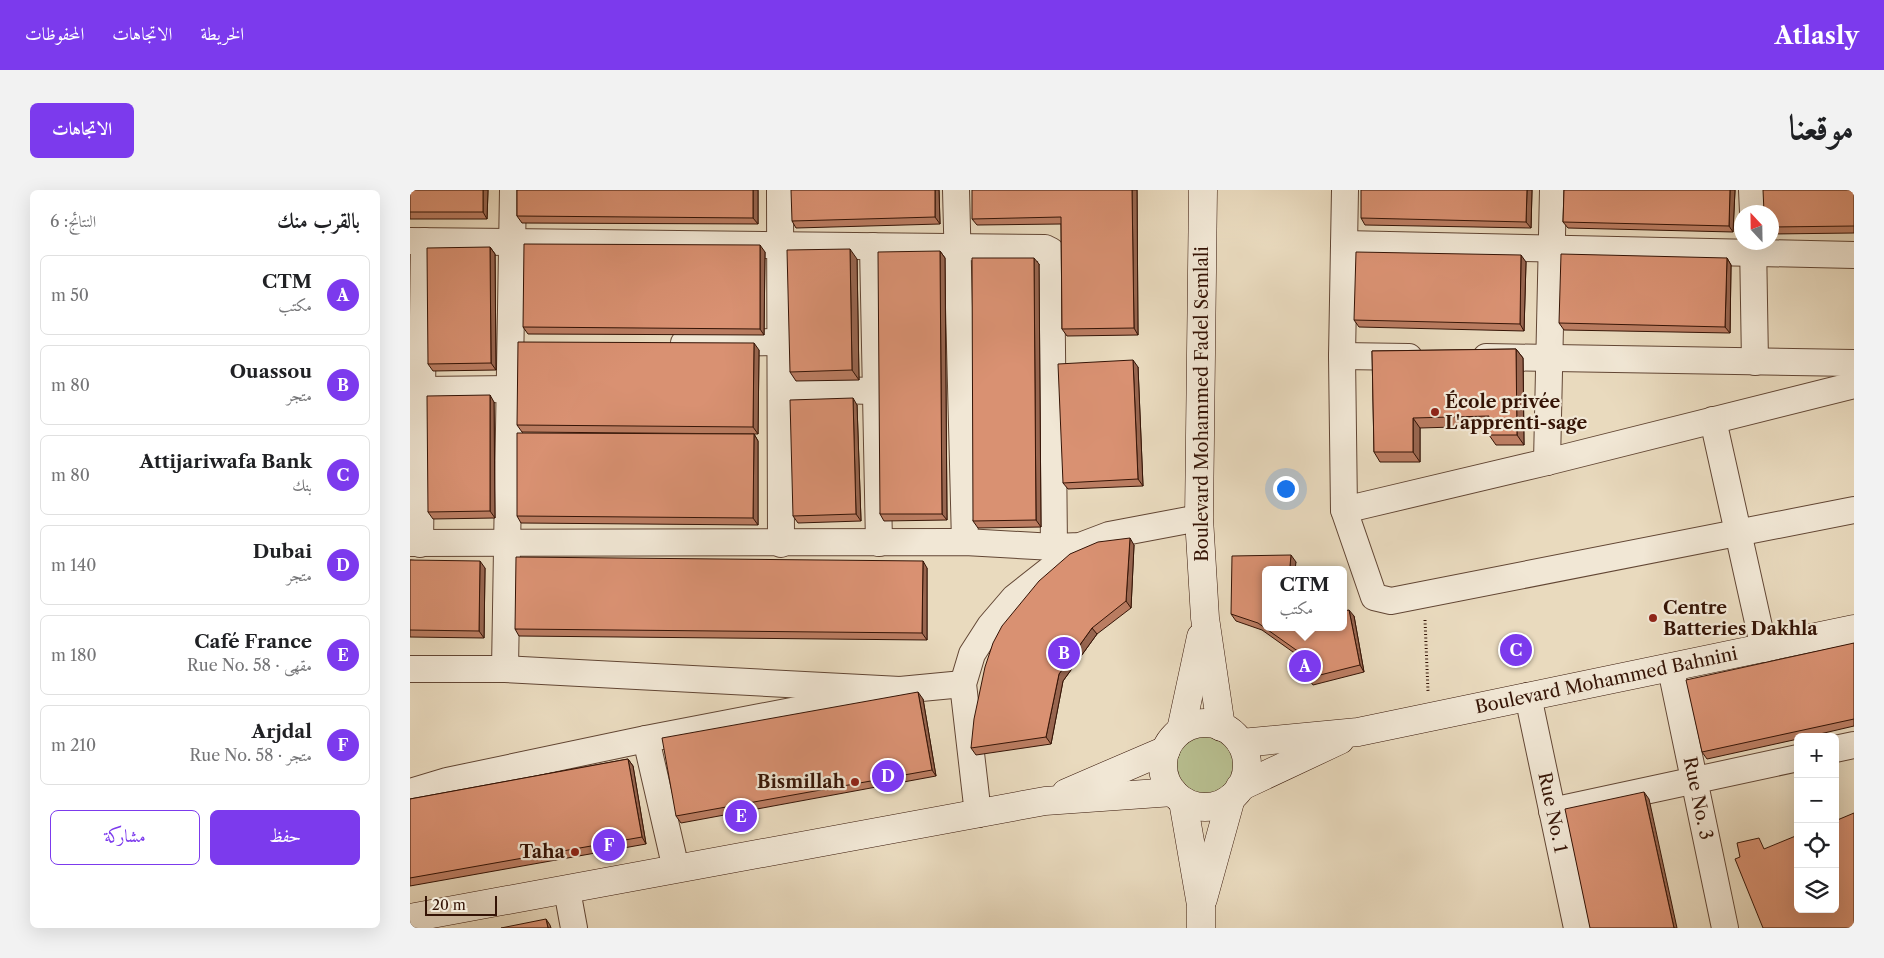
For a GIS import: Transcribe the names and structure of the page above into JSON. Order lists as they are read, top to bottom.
{
  "streets": {
    "street": [
      "Boulevard Mohammed Fadel Semlali",
      "Boulevard Mohammed Bahnini",
      "Rue No. 3",
      "Rue No. 1"
    ]
  },
  "crossings": [
    ["Boulevard Mohammed Fadel Semlali", "Boulevard Mohammed Bahnini"],
    ["Boulevard Mohammed Bahnini", "Rue No. 3"],
    ["Boulevard Mohammed Bahnini", "Rue No. 1"]
  ],
  "places": [
    "École privée L'apprenti-sage",
    "Centre Batteries Dakhla",
    "Bismillah",
    "Taha"
  ],
  "scale_bar": "20 m",
  "north": "top",
  "page": {
    "header": "Atlasly",
    "nav": ["الخريطة", "الاتجاهات", "المحفوظات"],
    "title": "موقعنا",
    "buttons": [
      "الاتجاهات",
      ["حفظ", "مشاركة"]
    ],
    "heading": ["بالقرب منك", "النتائج: 6"],
    "list": [
      {
        "mark": "A",
        "name": "CTM",
        "note": "مكتب",
        "value": "50 m"
      },
      {
        "mark": "B",
        "name": "Ouassou",
        "note": "متجر",
        "value": "80 m"
      },
      {
        "mark": "C",
        "name": "Attijariwafa Bank",
        "note": "بنك",
        "value": "80 m"
      },
      {
        "mark": "D",
        "name": "Dubai",
        "note": "متجر",
        "value": "140 m"
      },
      {
        "mark": "E",
        "name": "Café France",
        "note": "مقهى · Rue No. 58",
        "value": "180 m"
      },
      {
        "mark": "F",
        "name": "Arjdal",
        "note": "متجر · Rue No. 58",
        "value": "210 m"
      }
    ],
    "popup": ["CTM", "مكتب"],
    "pins": [
      "C",
      "B",
      "A",
      "D",
      "E",
      "F"
    ],
    "map_buttons": ["+", "−"],
    "scale": "20 m"
  }
}
